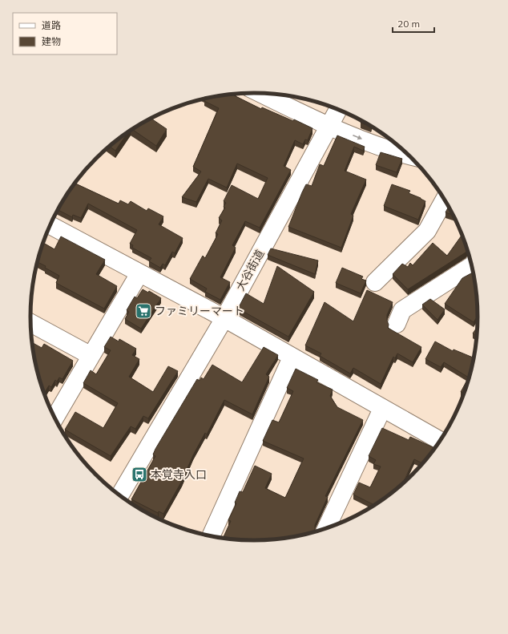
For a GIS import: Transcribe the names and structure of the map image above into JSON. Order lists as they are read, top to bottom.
{
  "streets": {
    "street": ["大谷街道"]
  },
  "places": {
    "supermarket": ["ファミリーマート"],
    "bus stop": ["本覚寺入口"]
  },
  "legend": ["道路", "建物"],
  "scale_bar": "20 m"
}
